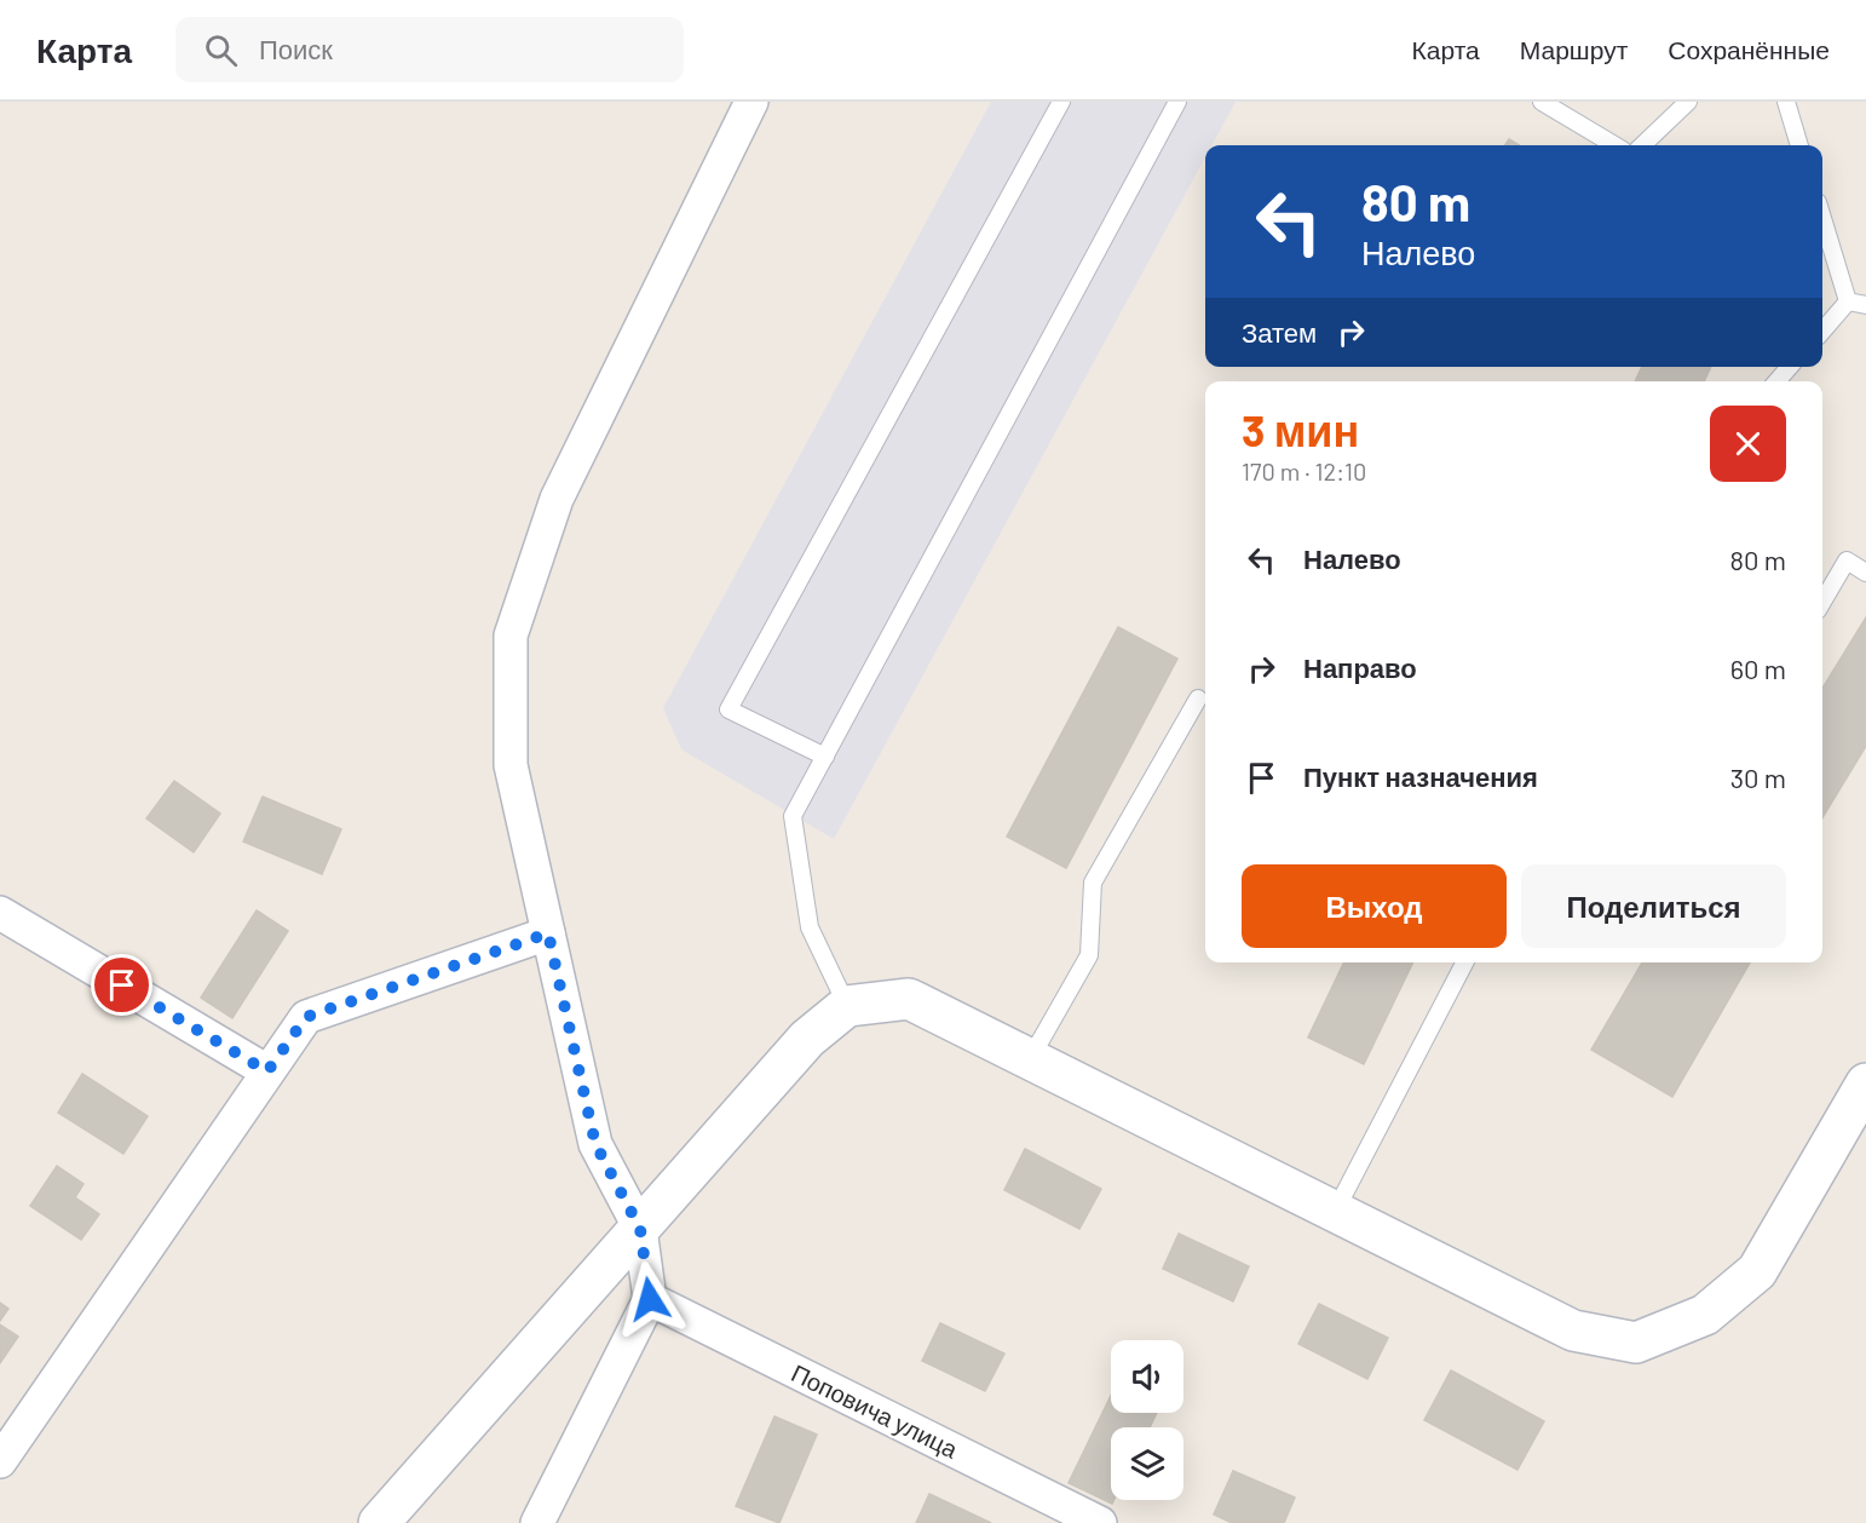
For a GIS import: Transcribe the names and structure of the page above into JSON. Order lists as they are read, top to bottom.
{
  "streets": {
    "street": ["Поповича улица"]
  },
  "page": {
    "header": "Карта",
    "search": "Поиск",
    "nav": ["Карта", "Маршрут", "Сохранённые"],
    "turn": ["80 m", "Налево"],
    "then": "Затем",
    "heading": ["3 мин", "170 m · 12:10"],
    "list": [
      {
        "name": "Налево",
        "value": "80 m"
      },
      {
        "name": "Направо",
        "value": "60 m"
      },
      {
        "name": "Пункт назначения",
        "value": "30 m"
      }
    ],
    "buttons": ["Выход", "Поделиться"]
  }
}
